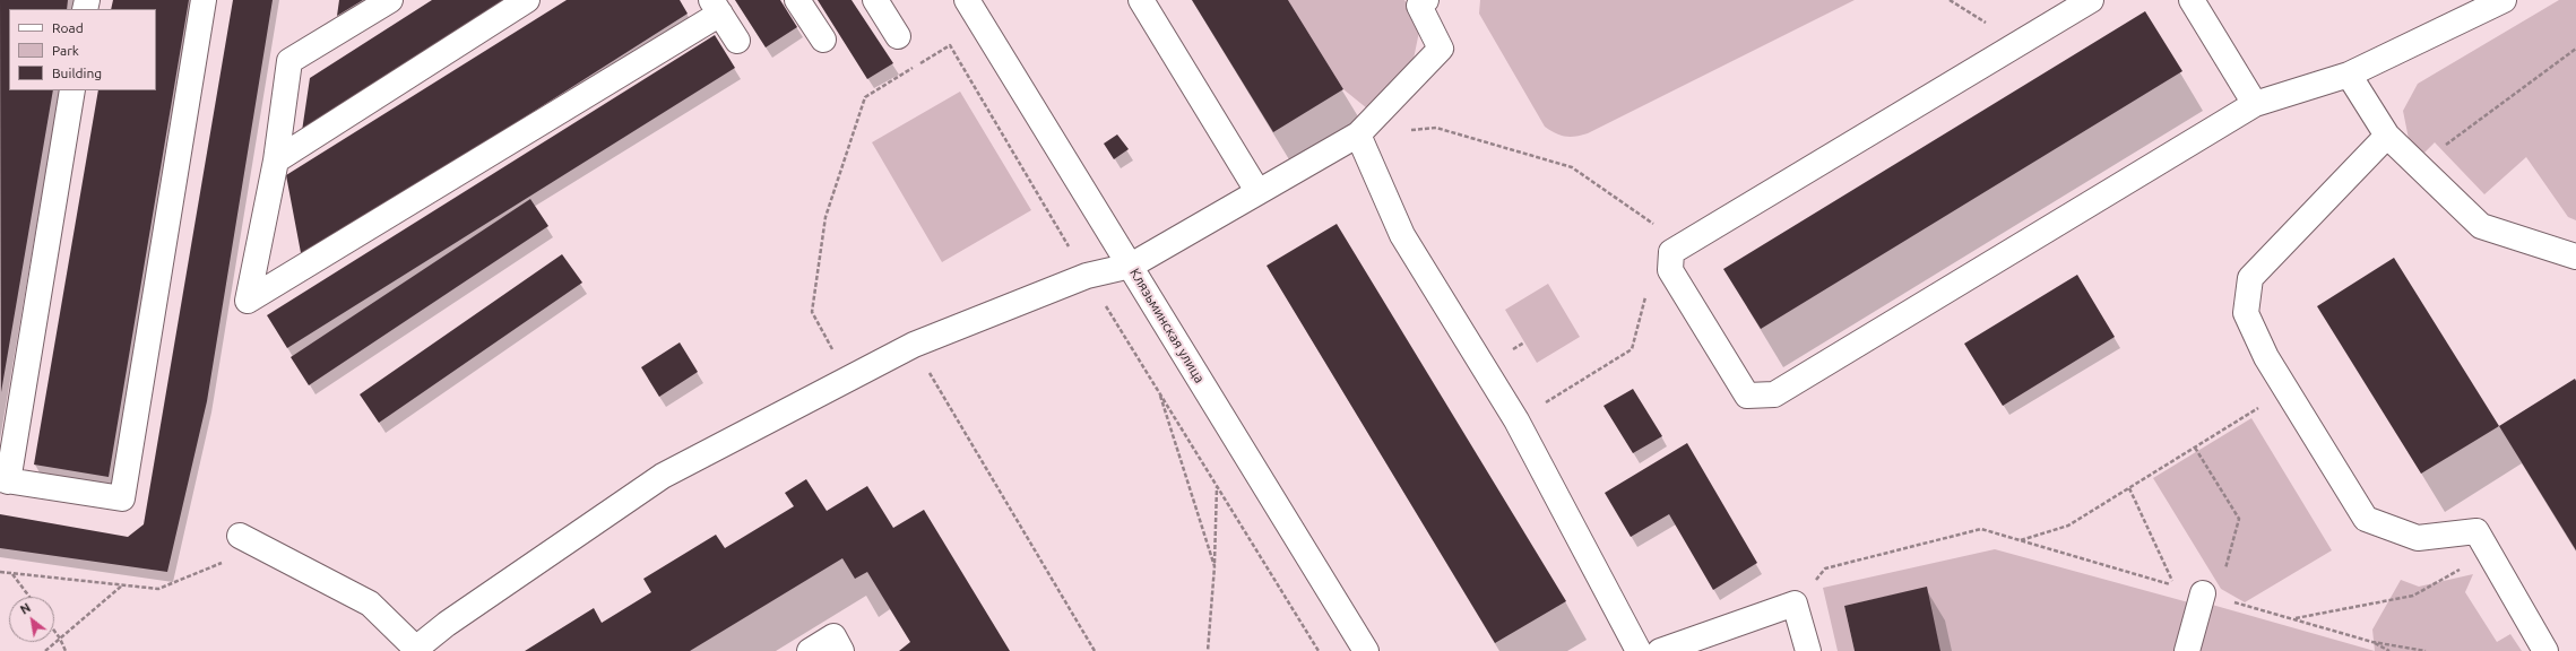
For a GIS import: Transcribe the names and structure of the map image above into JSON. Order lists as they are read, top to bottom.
{
  "streets": {
    "street": ["Клязьминская улица"]
  },
  "legend": ["Road", "Park", "Building"],
  "north": "top left"
}
